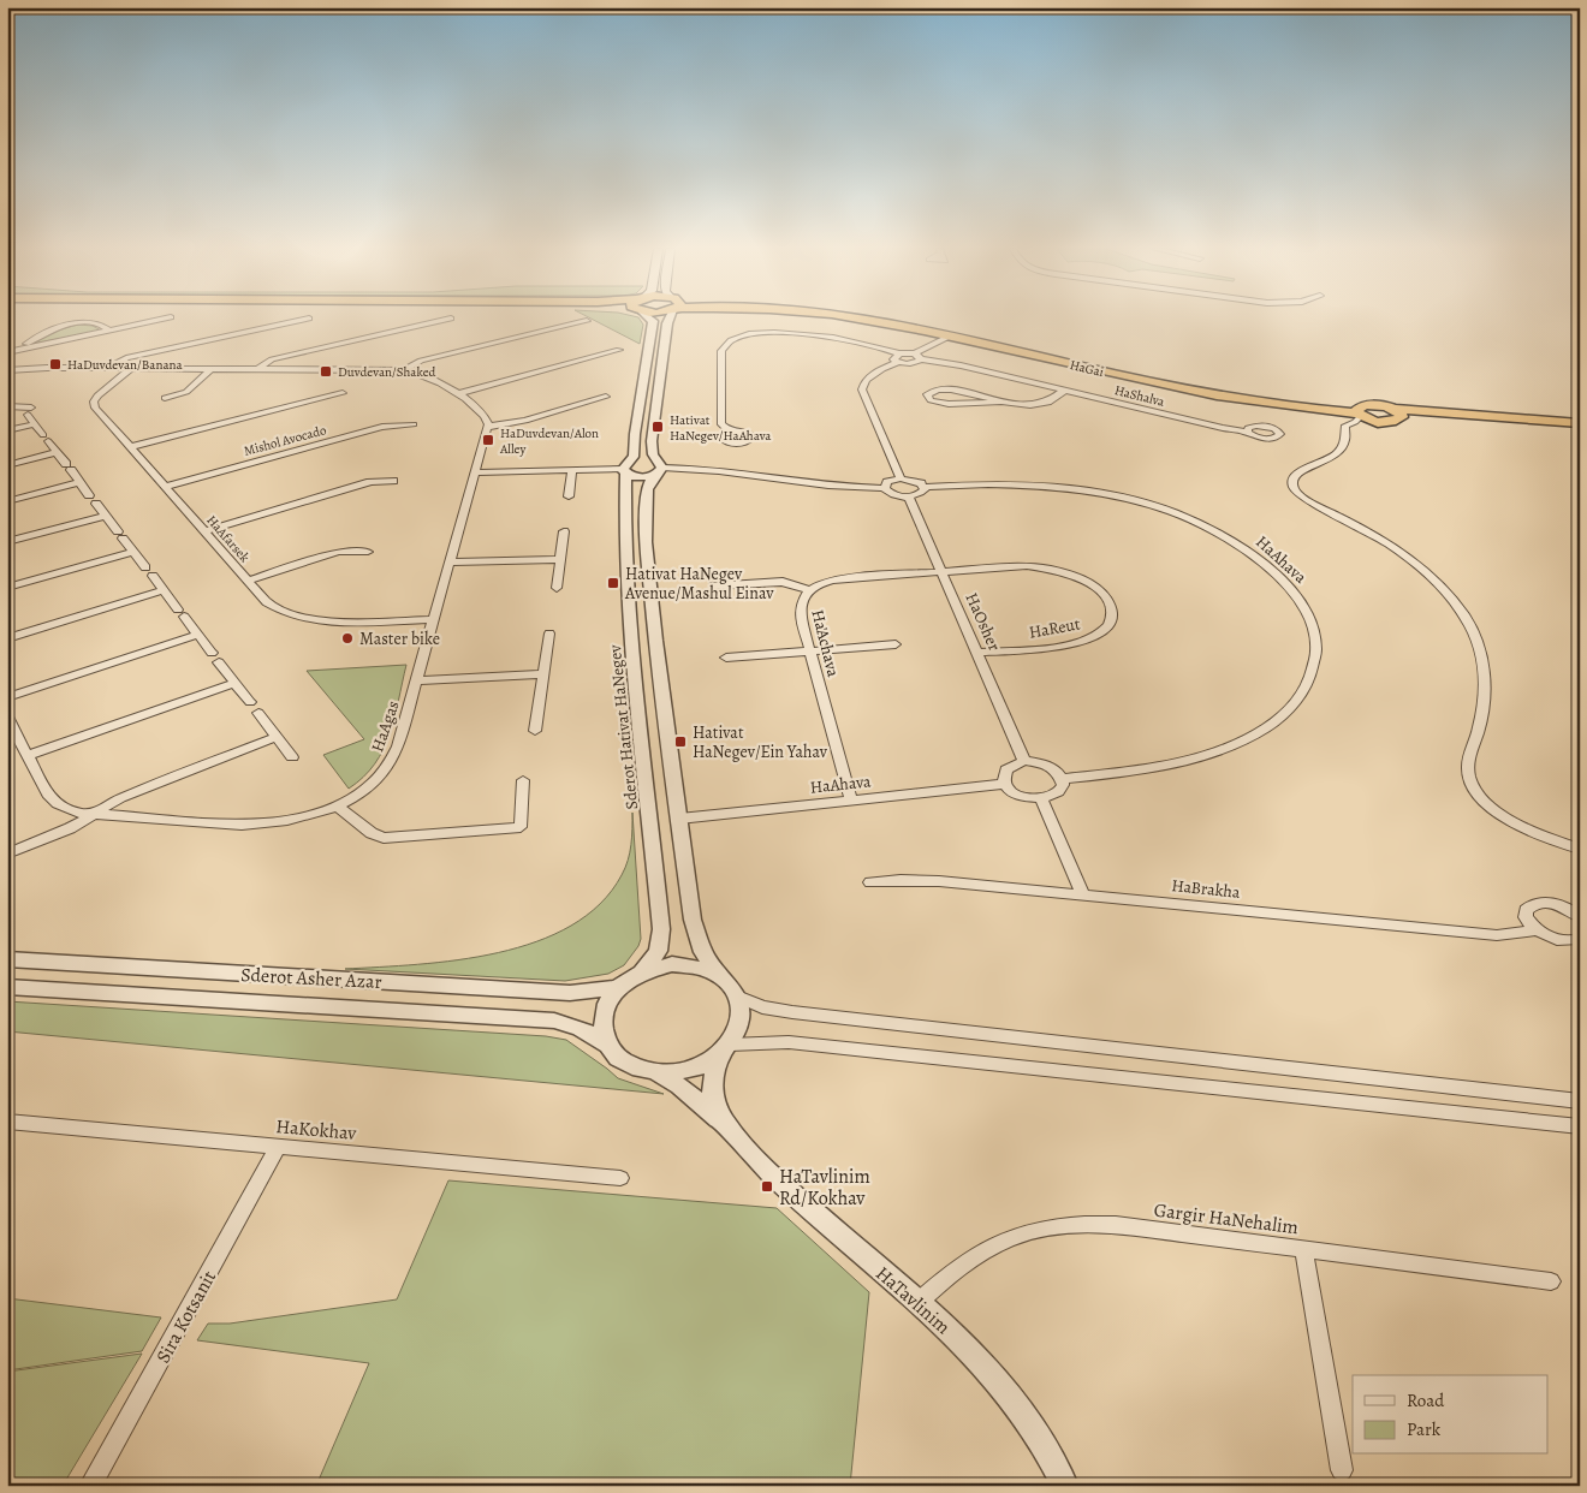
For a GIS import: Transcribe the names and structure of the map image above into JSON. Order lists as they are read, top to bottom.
{
  "streets": {
    "highway": ["HaGai"],
    "street": [
      "HaShalva",
      "Mishol Avocado",
      "HaAfarsek",
      "HaAhava",
      "HaOsher",
      "HaReut",
      "Ha'Achava",
      "HaAgas",
      "Sderot Hativat HaNegev",
      "HaBrakha",
      "Sderot Asher Azar",
      "HaKokhav",
      "Gargir HaNehalim",
      "HaTavlinim",
      "Sira Kotsanit"
    ]
  },
  "crossings": [
    ["Mishol Avocado", "HaAfarsek"],
    ["HaAfarsek", "HaAgas"],
    ["HaAhava", "HaOsher"],
    ["HaAhava", "Ha'Achava"],
    ["HaOsher", "HaReut"],
    ["HaOsher", "Ha'Achava"],
    ["HaReut", "Ha'Achava"],
    ["Sderot Hativat HaNegev", "Sderot Asher Azar"],
    ["Sderot Hativat HaNegev", "HaTavlinim"],
    ["Sderot Asher Azar", "HaTavlinim"],
    ["HaKokhav", "Sira Kotsanit"],
    ["Gargir HaNehalim", "HaTavlinim"]
  ],
  "places": {
    "transit": [
      "HaDuvdevan/Banana",
      "Duvdevan/Shaked",
      "Hativat HaNegev/HaAhava",
      "HaDuvdevan/Alon Alley",
      "Hativat HaNegev Avenue/Mashul Einav",
      "Hativat HaNegev/Ein Yahav",
      "HaTavlinim Rd/Kokhav"
    ],
    "other": ["Master bike"]
  },
  "legend": ["Road", "Park"]
}
